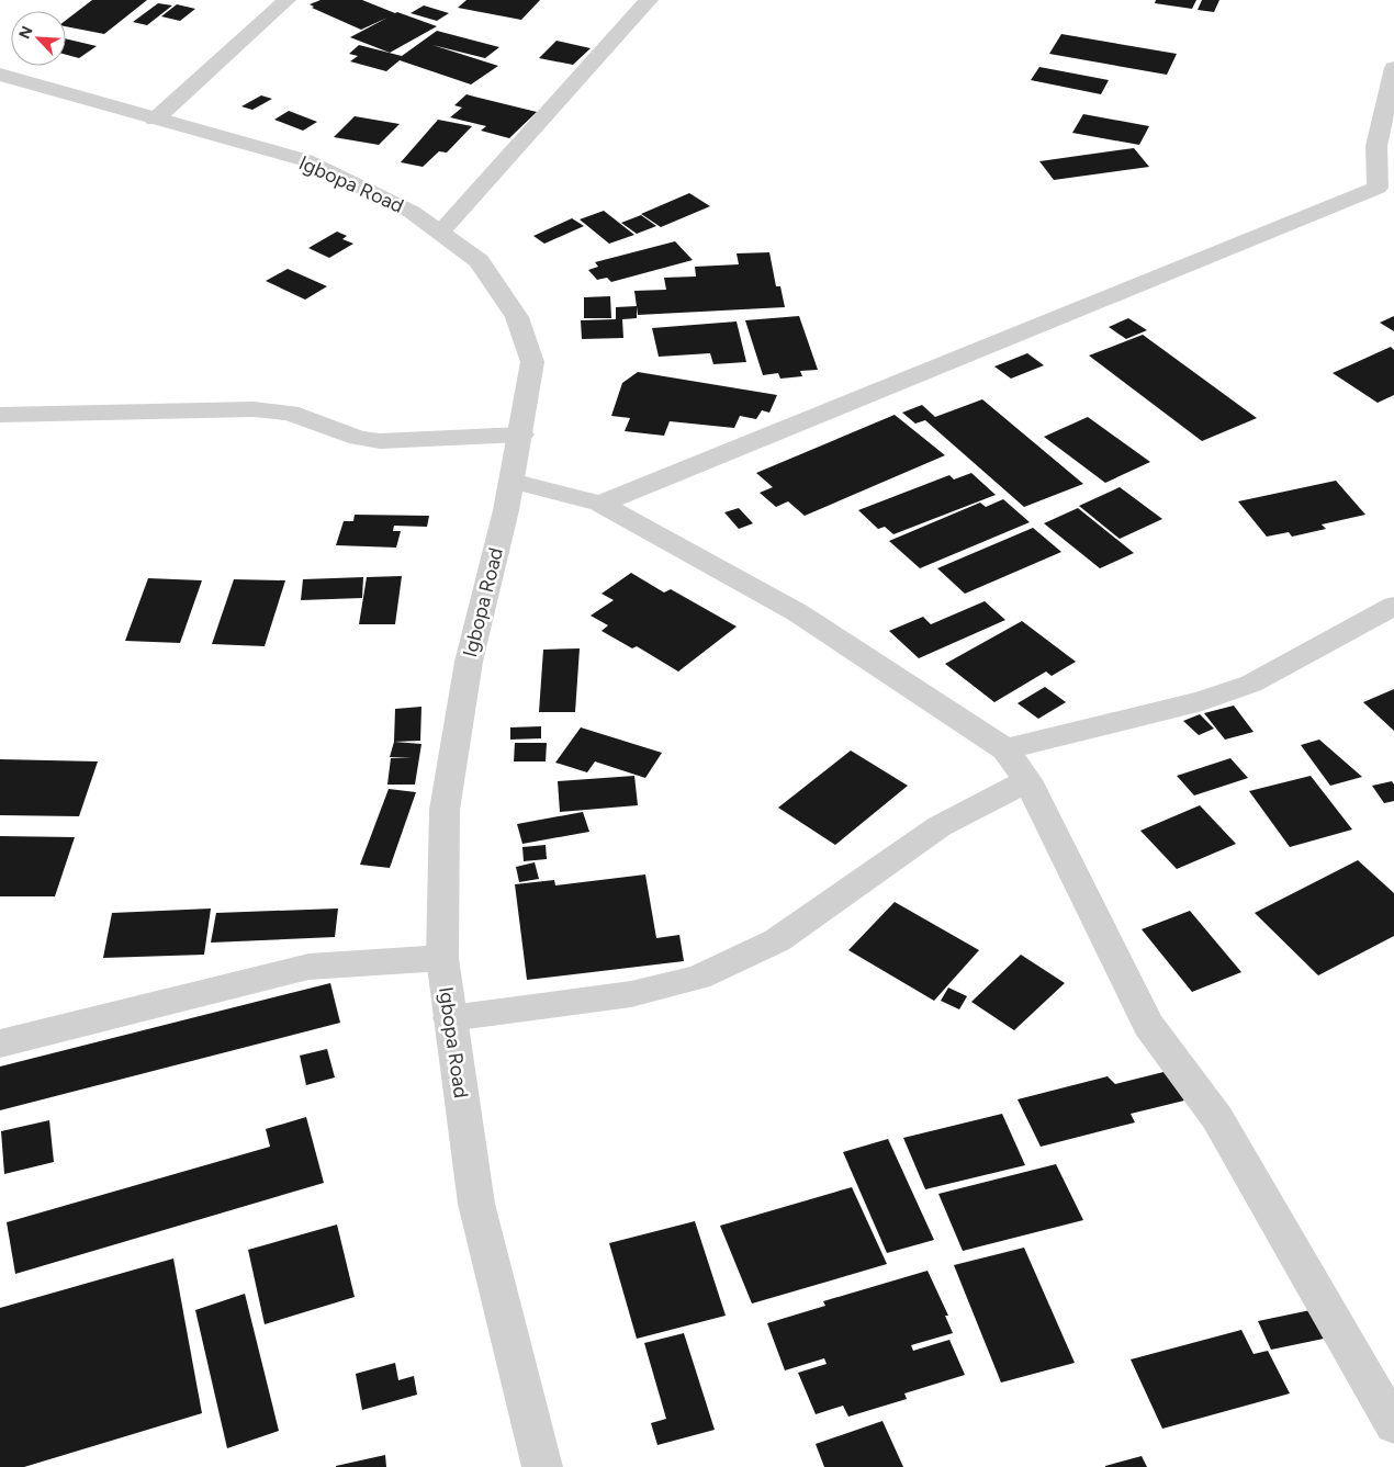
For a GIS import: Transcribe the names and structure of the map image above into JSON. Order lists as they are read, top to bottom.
{
  "streets": {
    "street": ["Igbopa Road"]
  },
  "north": "top left"
}
